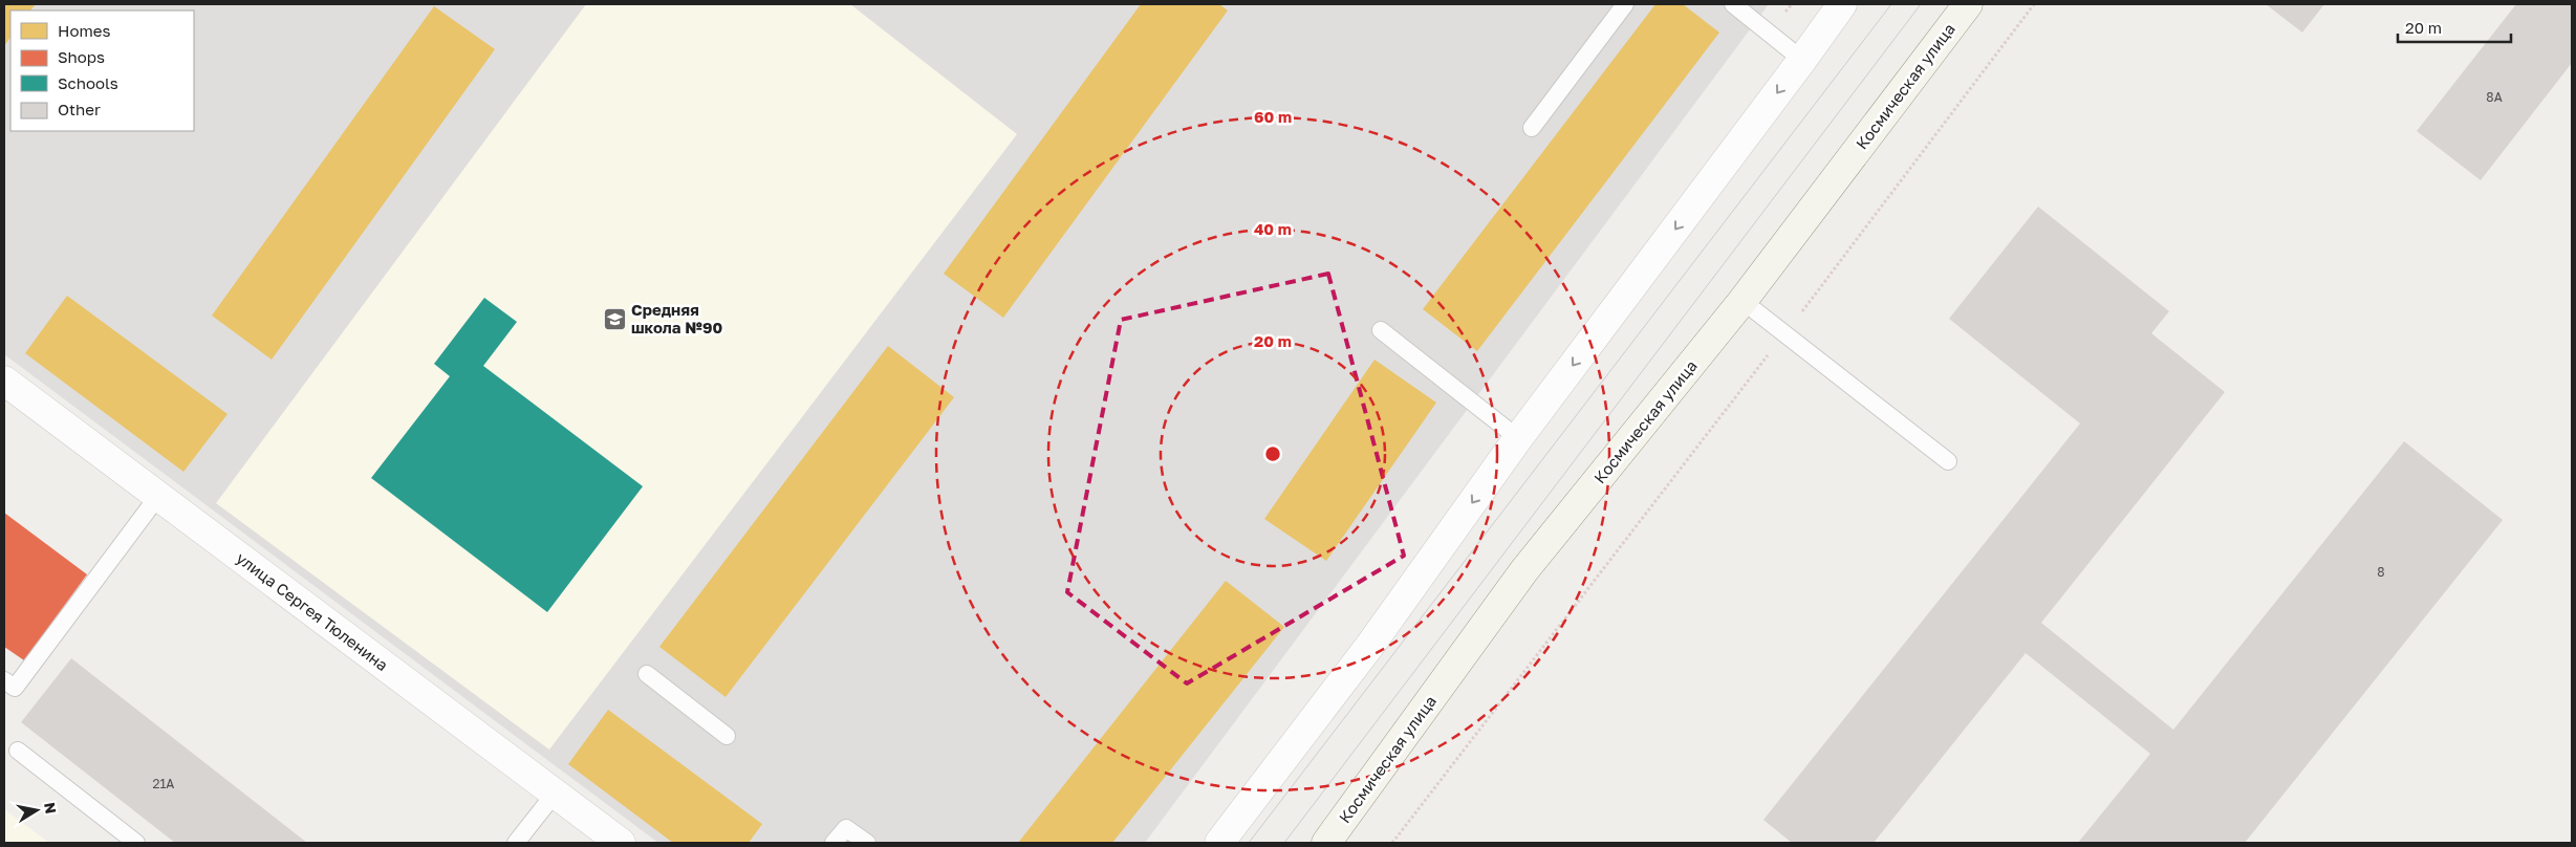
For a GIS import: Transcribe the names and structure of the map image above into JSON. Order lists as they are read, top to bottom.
{
  "streets": {
    "main road": ["Космическая улица"],
    "street": ["улица Сергея Тюленина"]
  },
  "places": {
    "school or university": ["Средняя школа №90"]
  },
  "house_numbers": ["8А", "8", "21А"],
  "legend": [
    "Homes",
    "Shops",
    "Schools",
    "Other"
  ],
  "scale_bar": "20 m",
  "north": "right",
  "rings": ["60 m", "40 m", "20 m"]
}
